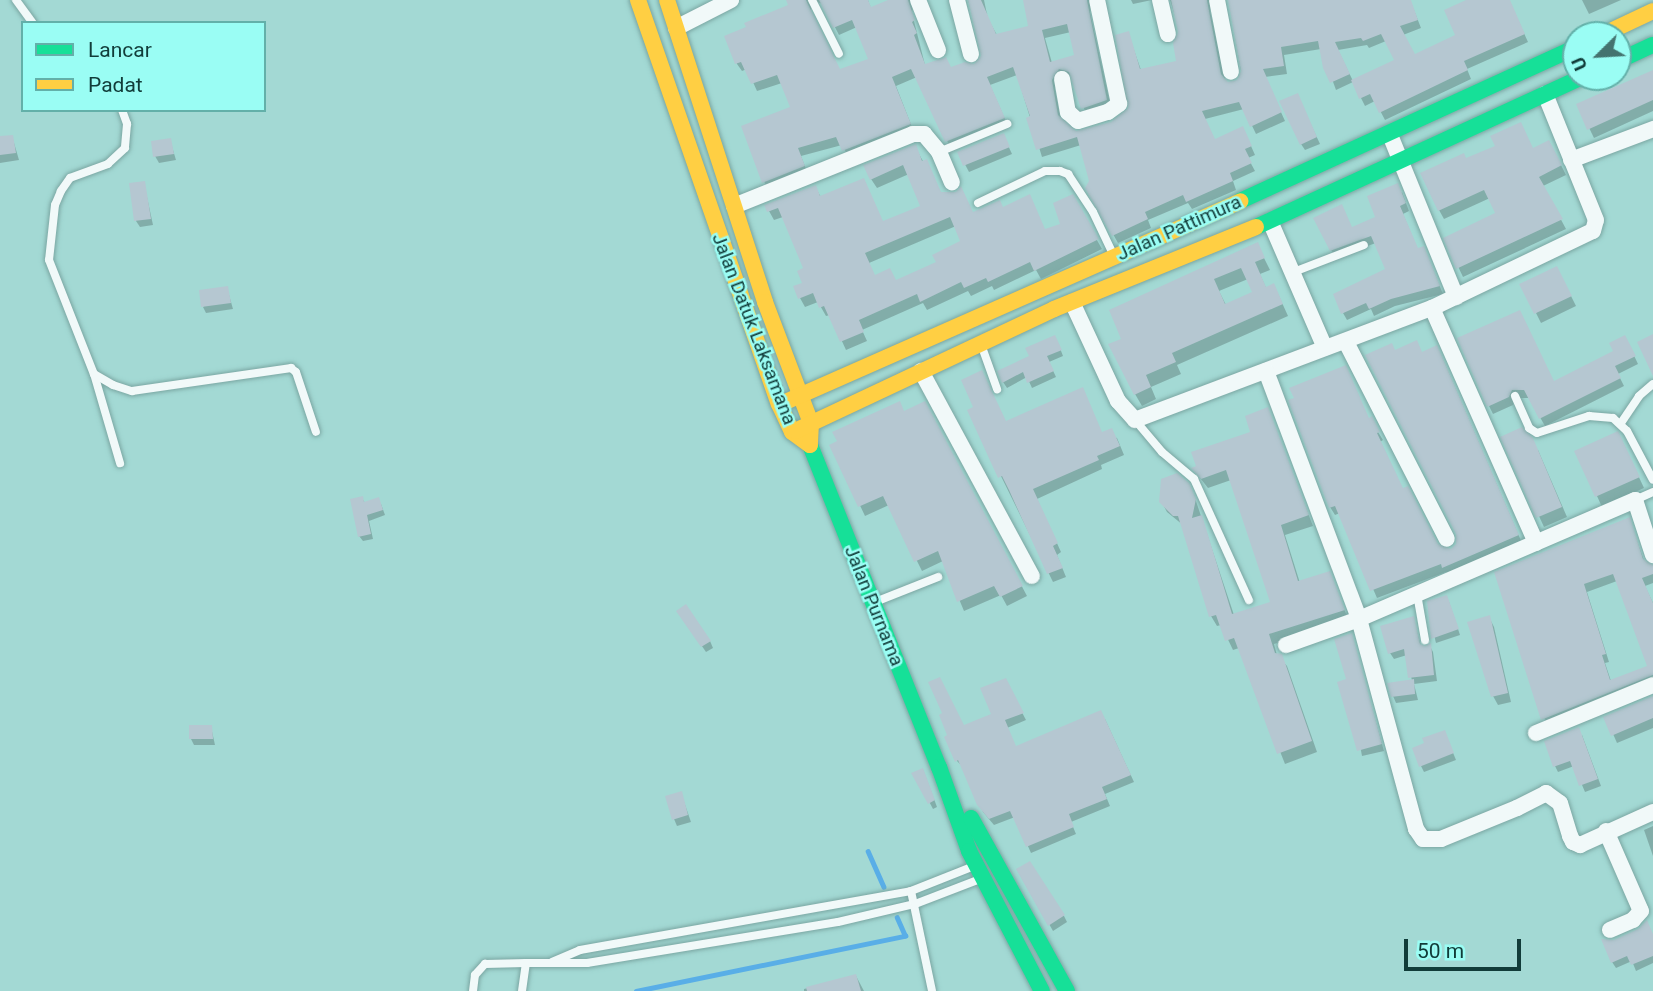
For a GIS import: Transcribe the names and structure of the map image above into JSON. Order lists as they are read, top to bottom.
{
  "streets": {
    "main road": ["Jalan Pattimura", "Jalan Datuk Laksamana", "Jalan Purnama"]
  },
  "crossings": [
    ["Jalan Pattimura", "Jalan Datuk Laksamana"],
    ["Jalan Datuk Laksamana", "Jalan Purnama"]
  ],
  "legend": ["Lancar", "Padat"],
  "scale_bar": "50 m",
  "north": "bottom left"
}
